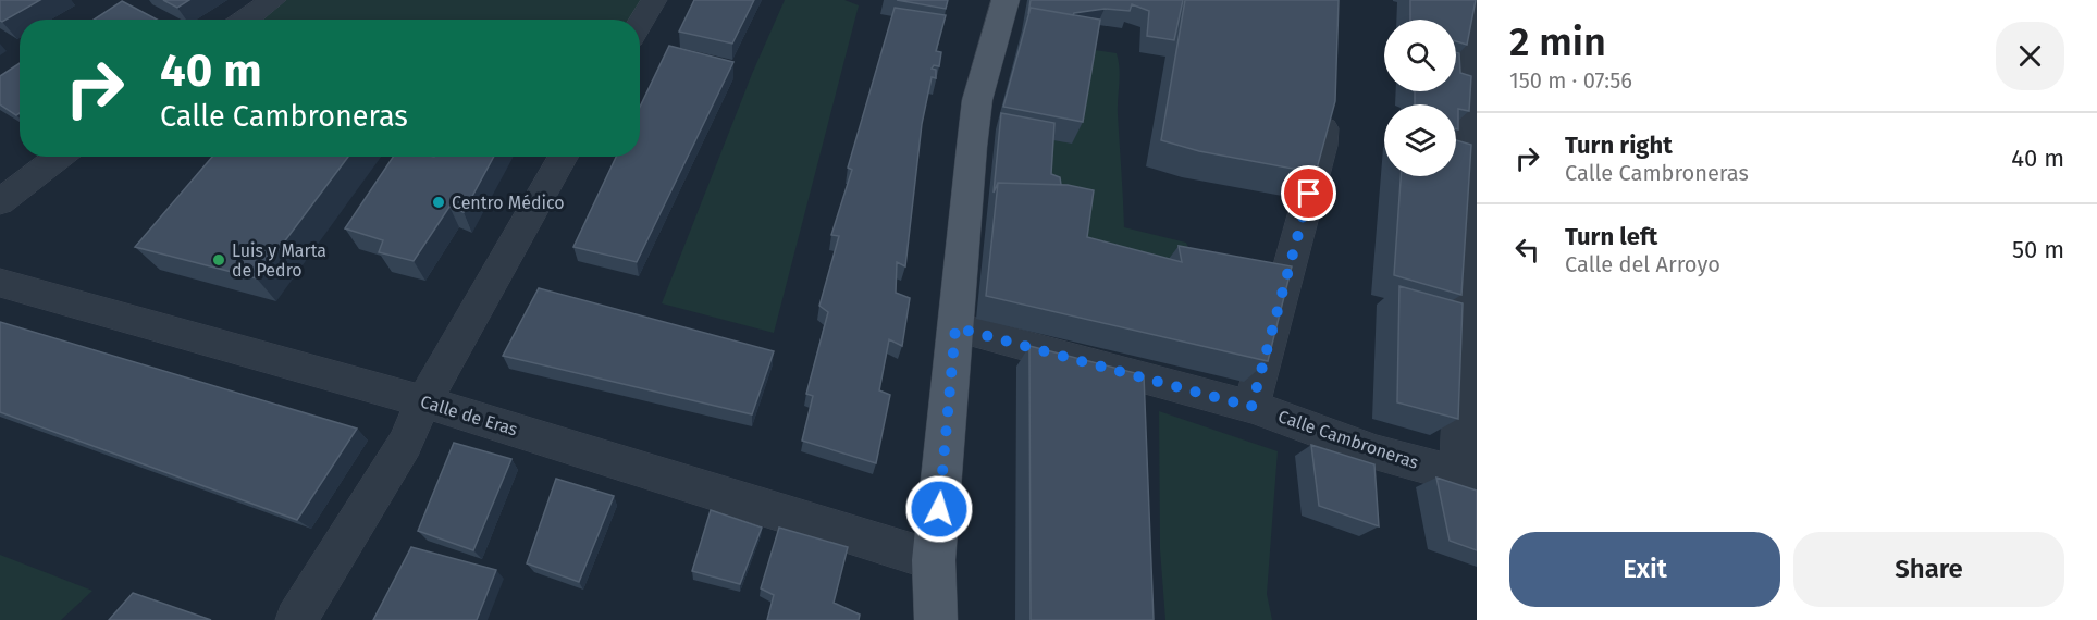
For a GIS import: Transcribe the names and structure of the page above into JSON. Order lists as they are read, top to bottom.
{
  "streets": {
    "street": ["Calle de Eras", "Calle Cambroneras"]
  },
  "places": ["Centro Médico", "Luis y Marta de Pedro"],
  "page": {
    "heading": ["2 min", "150 m · 07:56"],
    "turn": ["40 m", "Calle Cambroneras"],
    "list": [
      {
        "name": "Turn right",
        "note": "Calle Cambroneras",
        "value": "40 m"
      },
      {
        "name": "Turn left",
        "note": "Calle del Arroyo",
        "value": "50 m"
      }
    ],
    "buttons": ["Exit", "Share"]
  }
}
